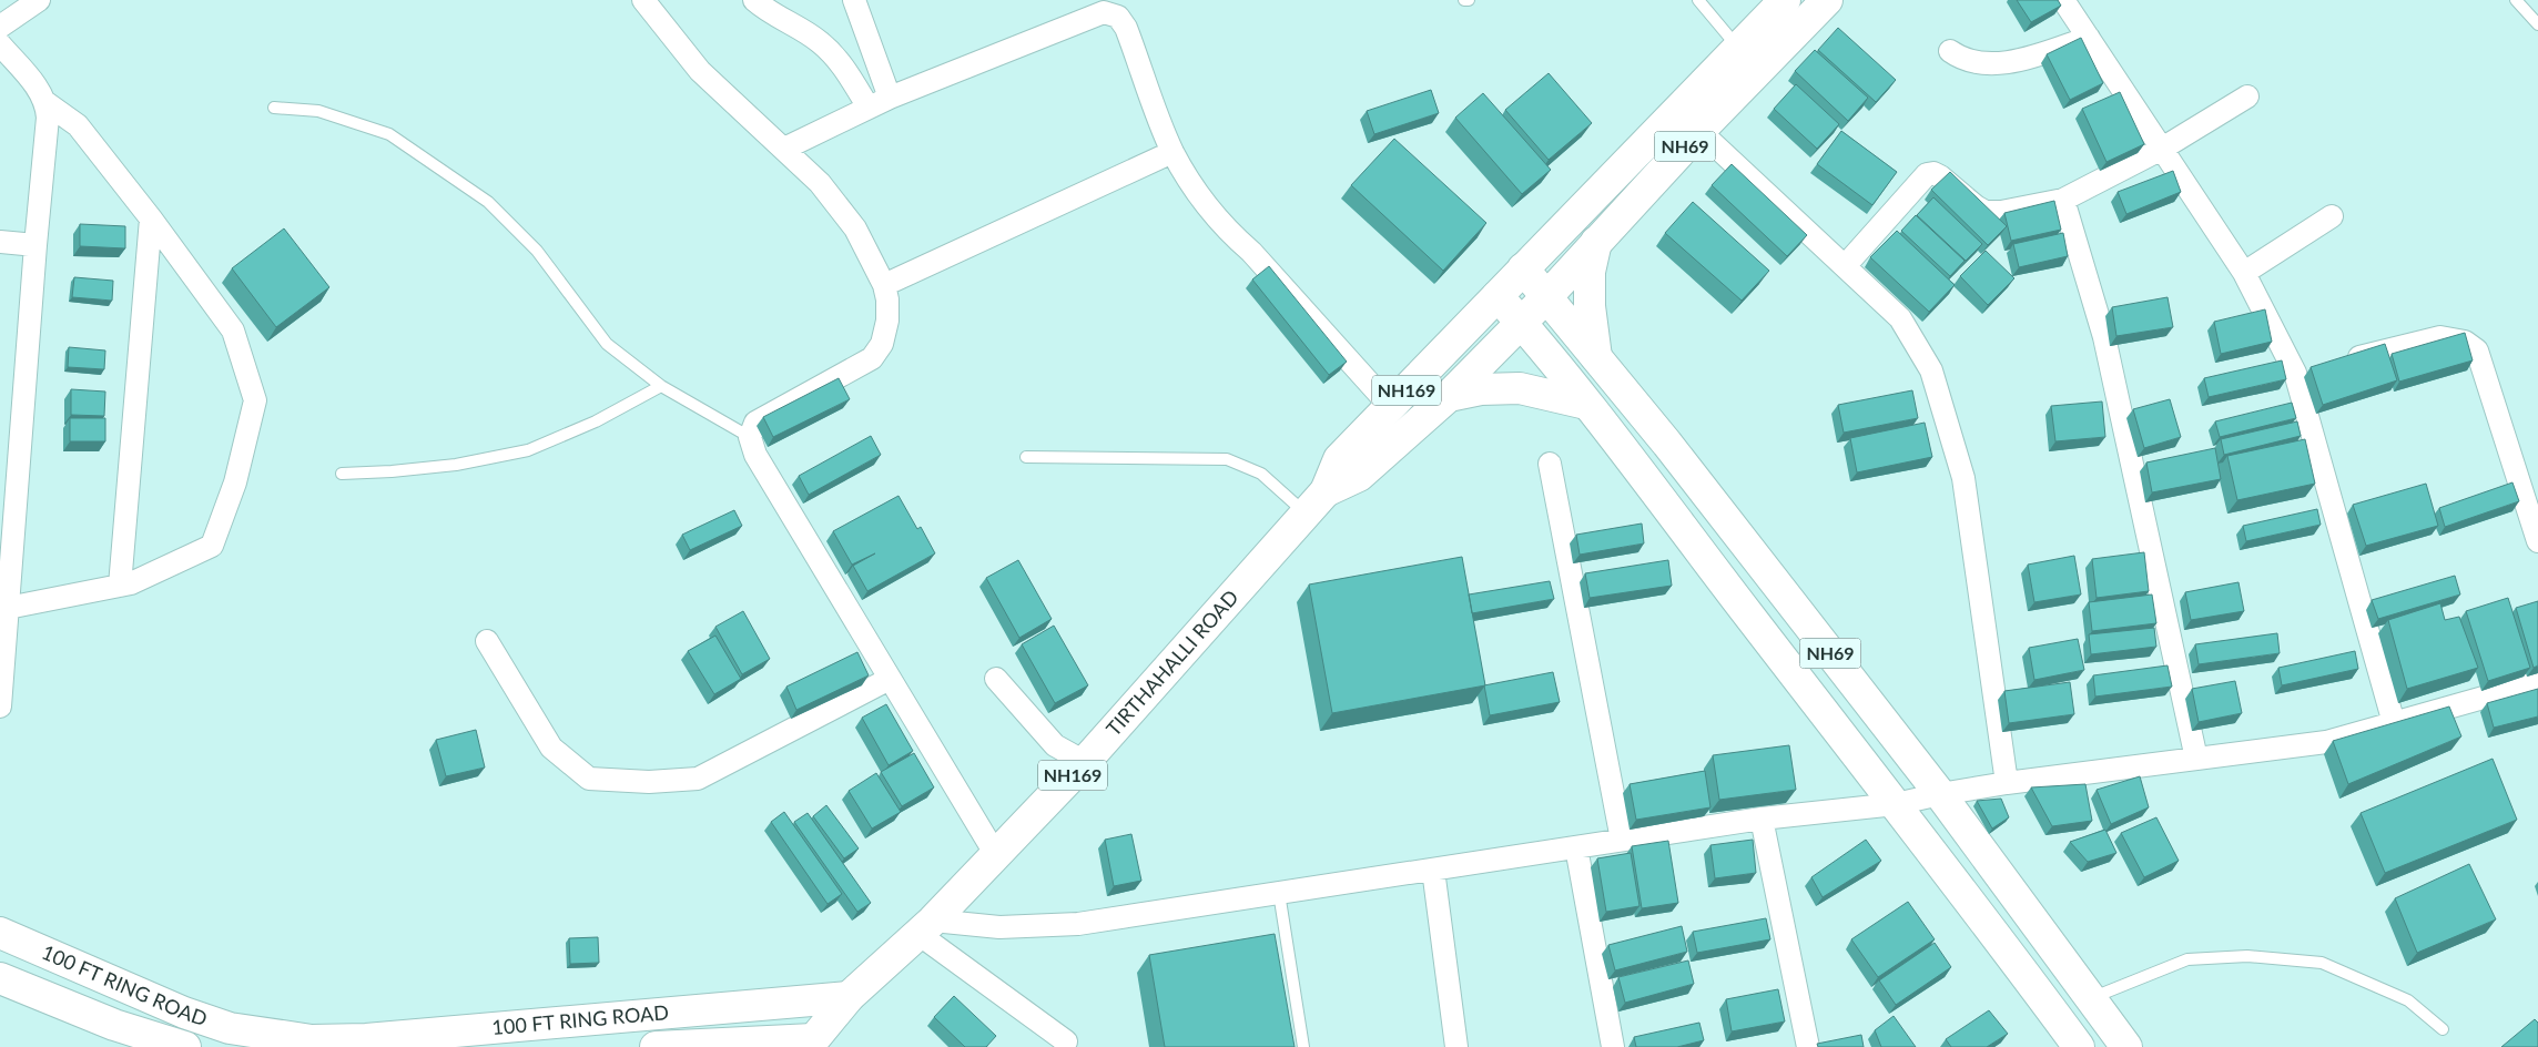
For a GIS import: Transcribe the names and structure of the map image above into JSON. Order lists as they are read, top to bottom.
{
  "streets": {
    "main road": [
      "NH69",
      "NH169",
      "TIRTHAHALLI ROAD",
      "100 FT RING ROAD"
    ]
  },
  "crossings": [
    ["NH69", "NH169"],
    ["NH69", "TIRTHAHALLI ROAD"],
    ["NH169", "TIRTHAHALLI ROAD"],
    ["TIRTHAHALLI ROAD", "100 FT RING ROAD"]
  ]
}
